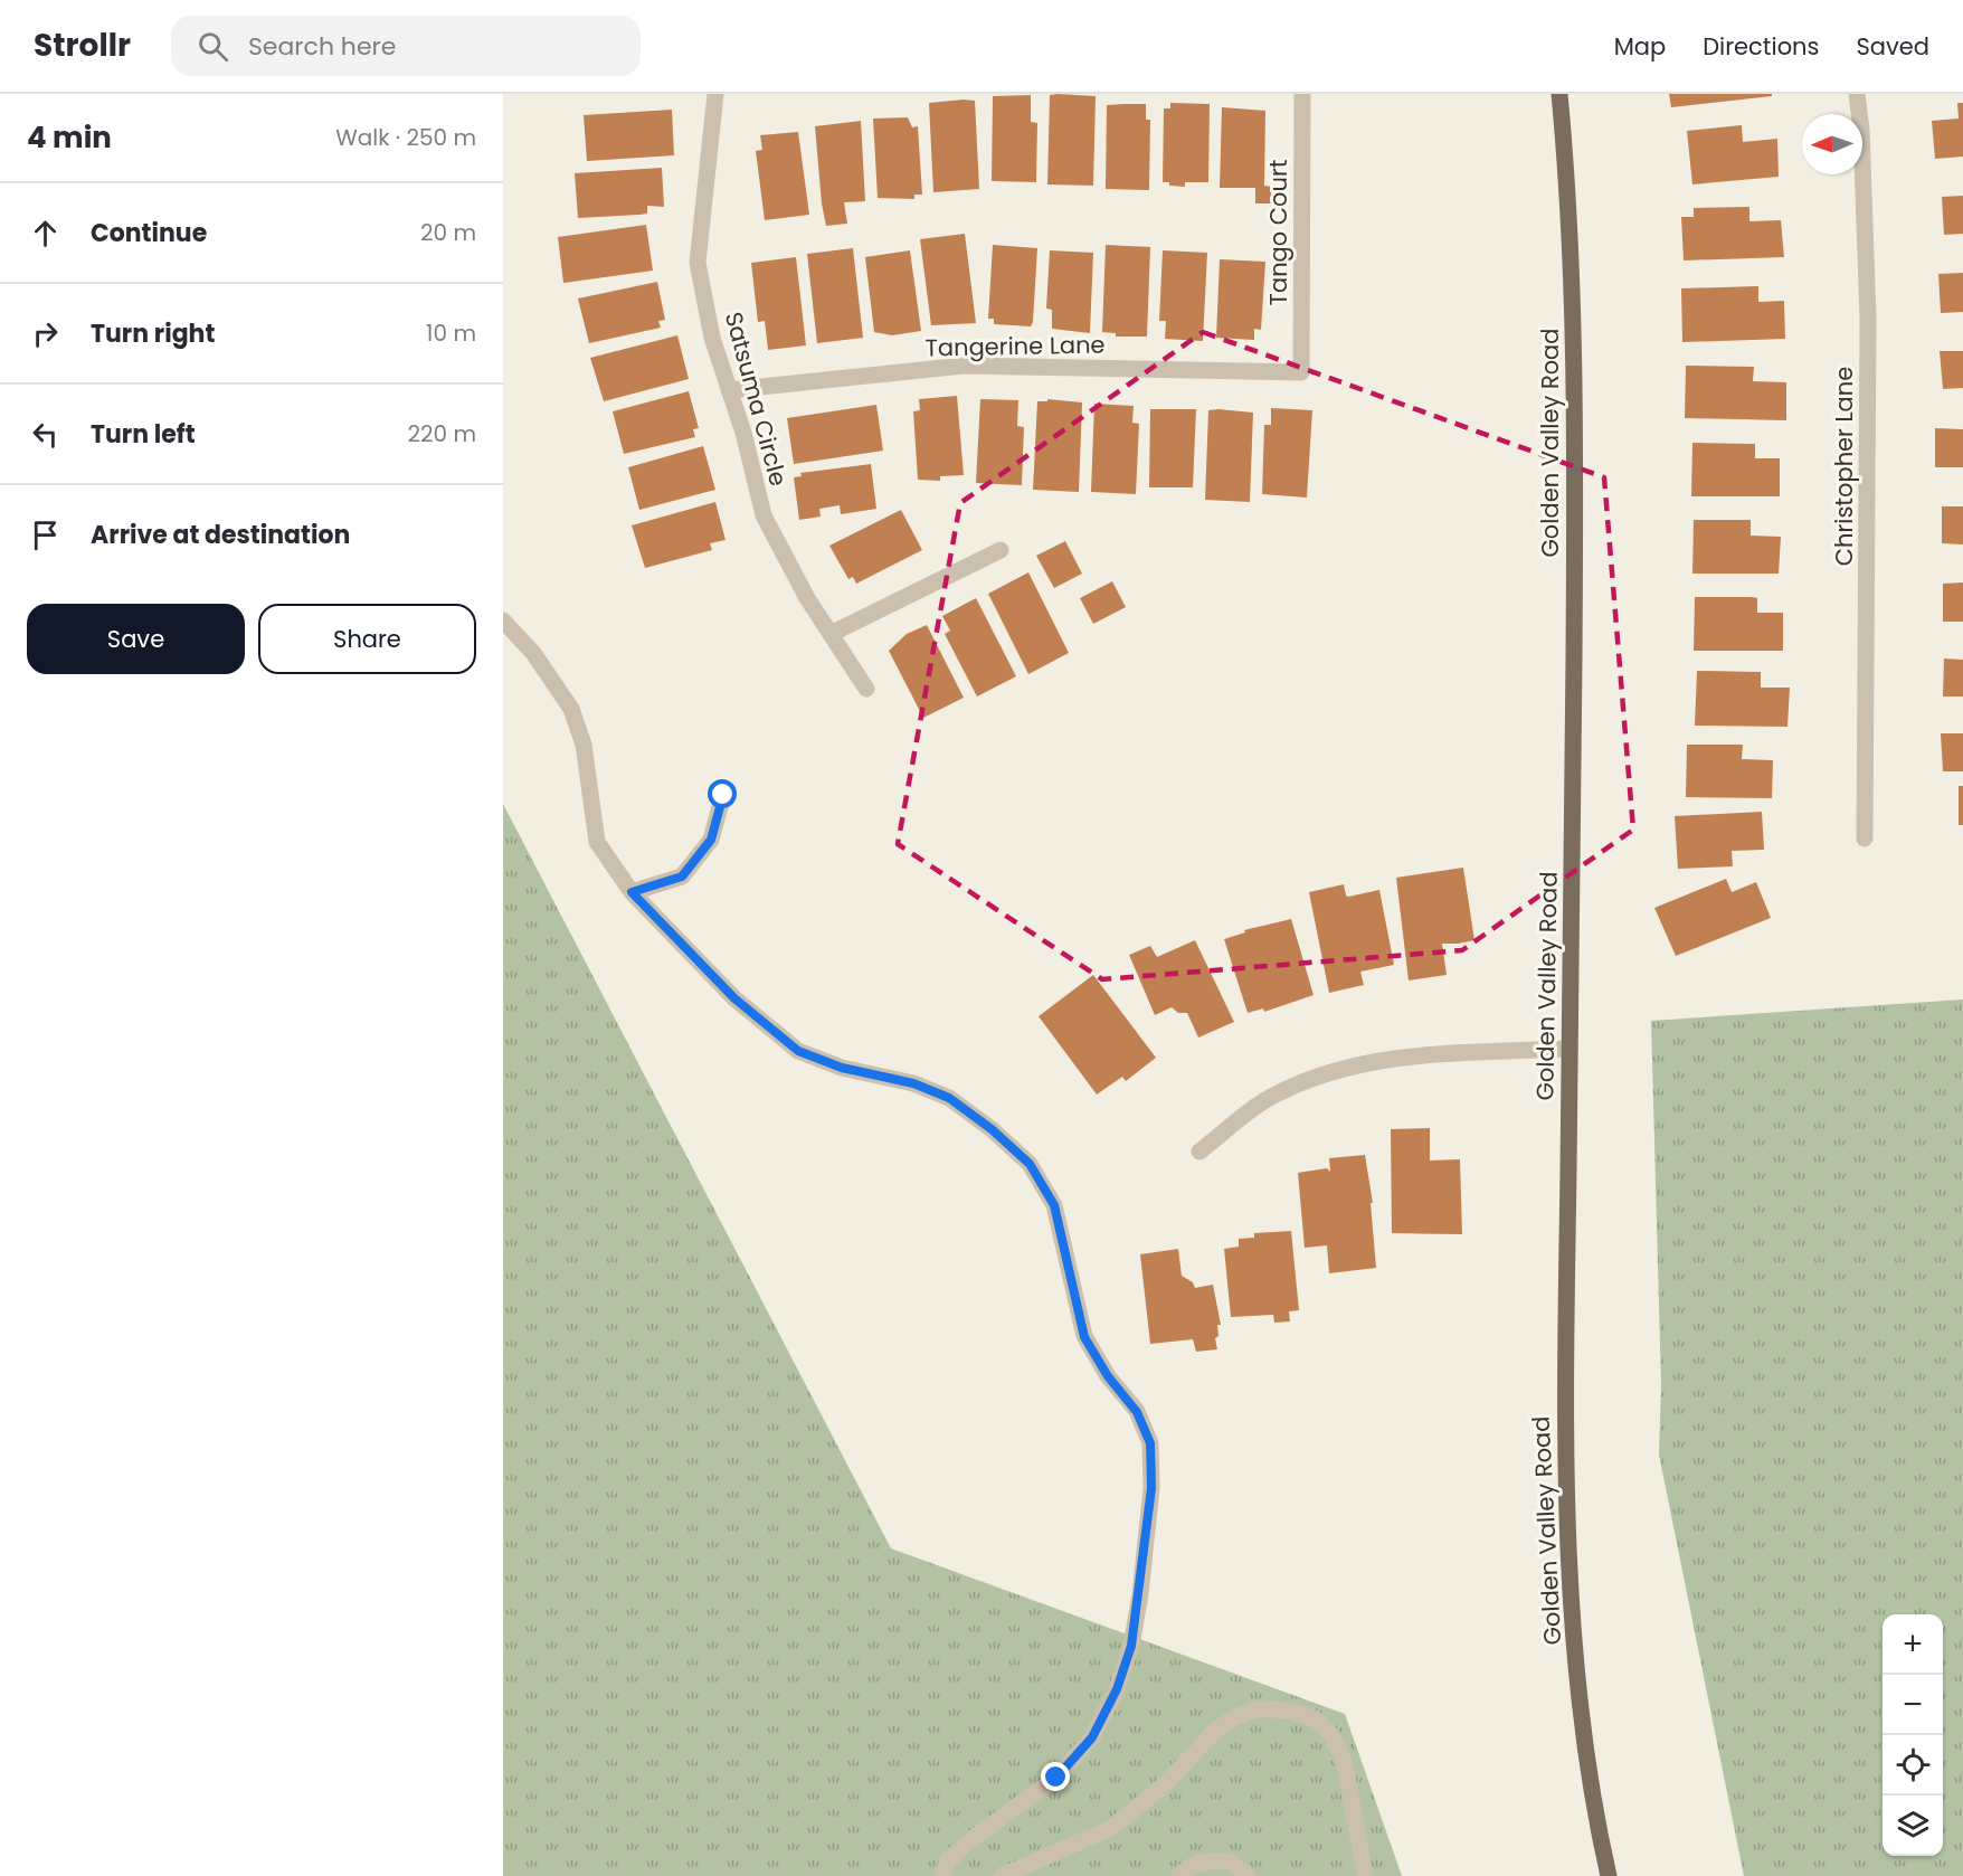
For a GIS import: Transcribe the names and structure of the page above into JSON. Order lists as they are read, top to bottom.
{
  "streets": {
    "main road": ["Golden Valley Road"],
    "street": [
      "Tango Court",
      "Tangerine Lane",
      "Satsuma Circle",
      "Christopher Lane"
    ]
  },
  "crossings": [
    ["Tango Court", "Tangerine Lane"],
    ["Tangerine Lane", "Satsuma Circle"]
  ],
  "north": "left",
  "page": {
    "header": "Strollr",
    "search": "Search here",
    "nav": ["Map", "Directions", "Saved"],
    "heading": ["4 min", "Walk · 250 m"],
    "list": [
      ["Continue", "20 m"],
      ["Turn right", "10 m"],
      ["Turn left", "220 m"],
      "Arrive at destination"
    ],
    "buttons": ["Save", "Share"],
    "map_buttons": ["+", "−"]
  }
}
